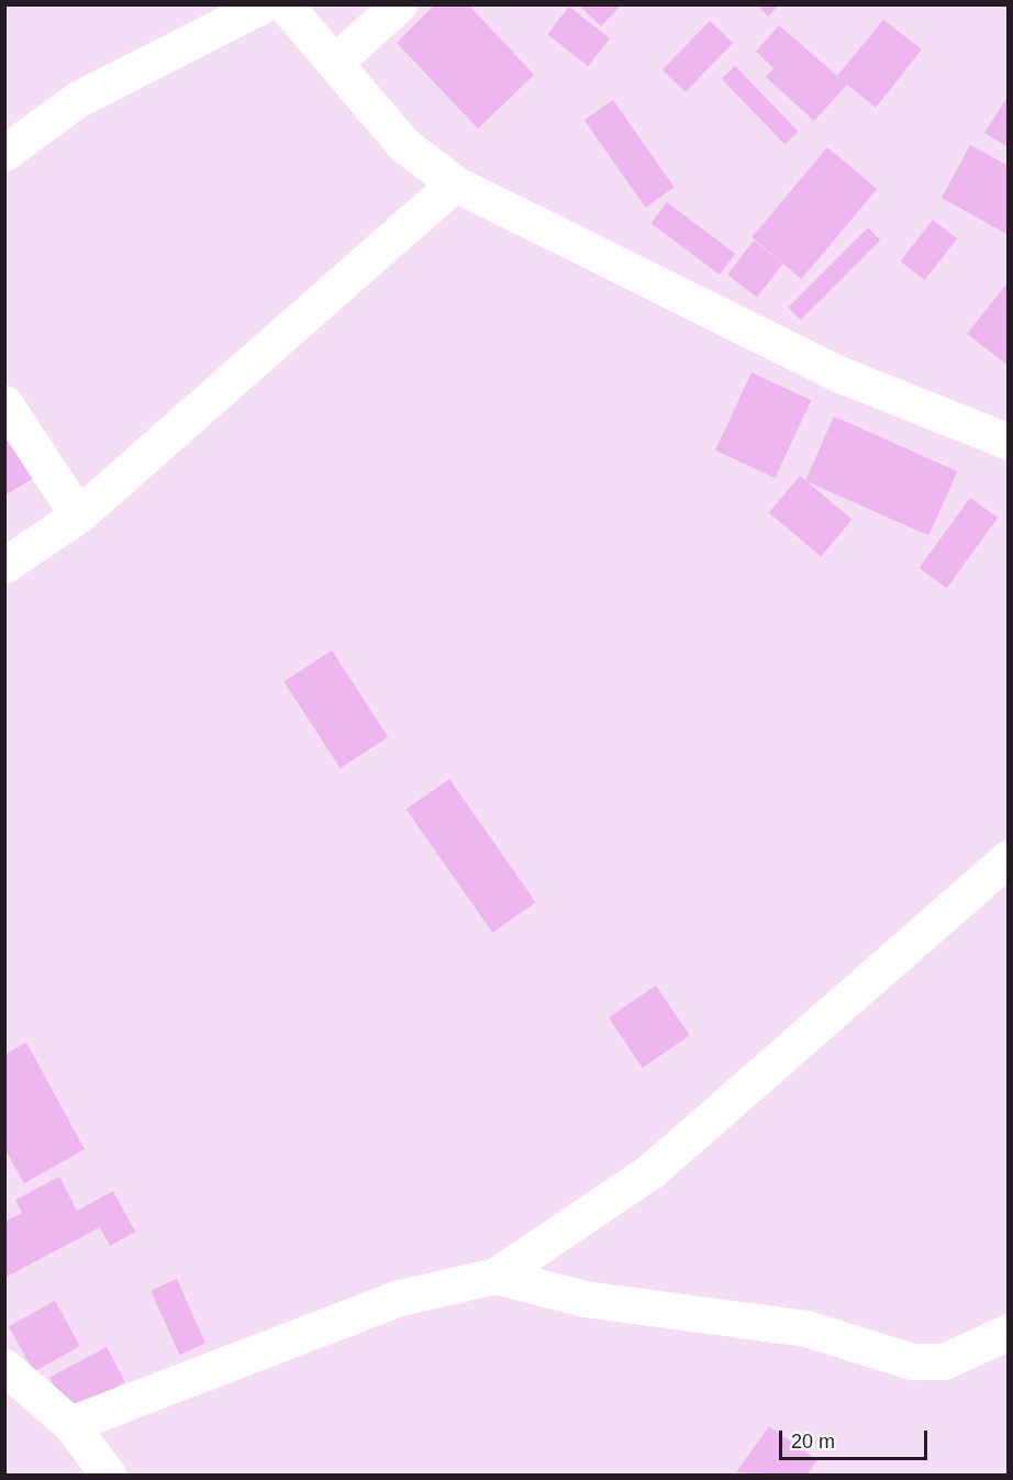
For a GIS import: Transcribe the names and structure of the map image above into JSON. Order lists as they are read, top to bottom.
{
  "scale_bar": "20 m"
}
